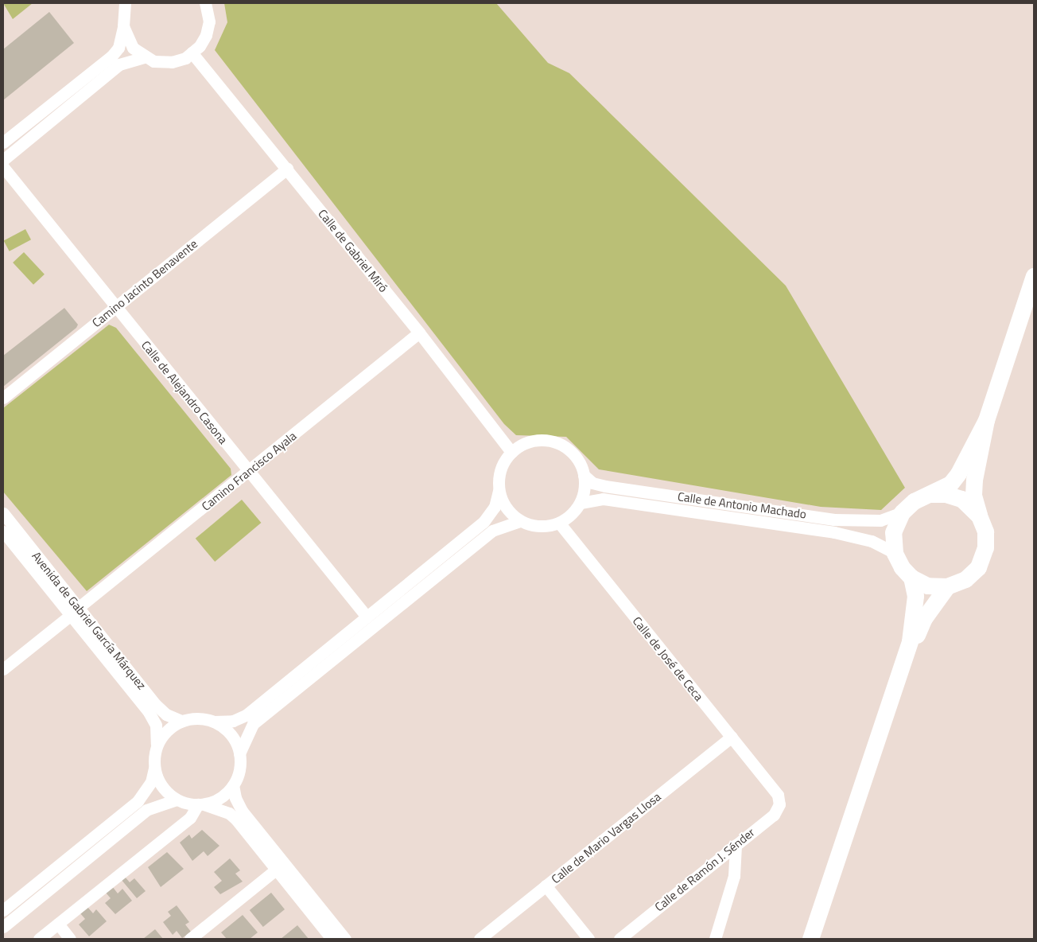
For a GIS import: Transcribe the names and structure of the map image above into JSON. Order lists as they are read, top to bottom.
{
  "streets": {
    "street": [
      "Calle de Gabriel Miró",
      "Camino Jacinto Benavente",
      "Calle de Alejandro Casona",
      "Camino Francisco Ayala",
      "Calle de Antonio Machado",
      "Avenida de Gabriel García Márquez",
      "Calle de José de Ceca",
      "Calle de Mario Vargas Llosa",
      "Calle de Ramón J. Sénder"
    ]
  },
  "crossings": [
    ["Calle de Gabriel Miró", "Camino Jacinto Benavente"],
    ["Calle de Gabriel Miró", "Camino Francisco Ayala"],
    ["Calle de Gabriel Miró", "Calle de Antonio Machado"],
    ["Calle de Gabriel Miró", "Calle de José de Ceca"],
    ["Camino Jacinto Benavente", "Calle de Alejandro Casona"],
    ["Calle de Alejandro Casona", "Camino Francisco Ayala"],
    ["Camino Francisco Ayala", "Avenida de Gabriel García Márquez"],
    ["Calle de Antonio Machado", "Calle de José de Ceca"],
    ["Calle de José de Ceca", "Calle de Mario Vargas Llosa"],
    ["Calle de José de Ceca", "Calle de Ramón J. Sénder"]
  ]
}
